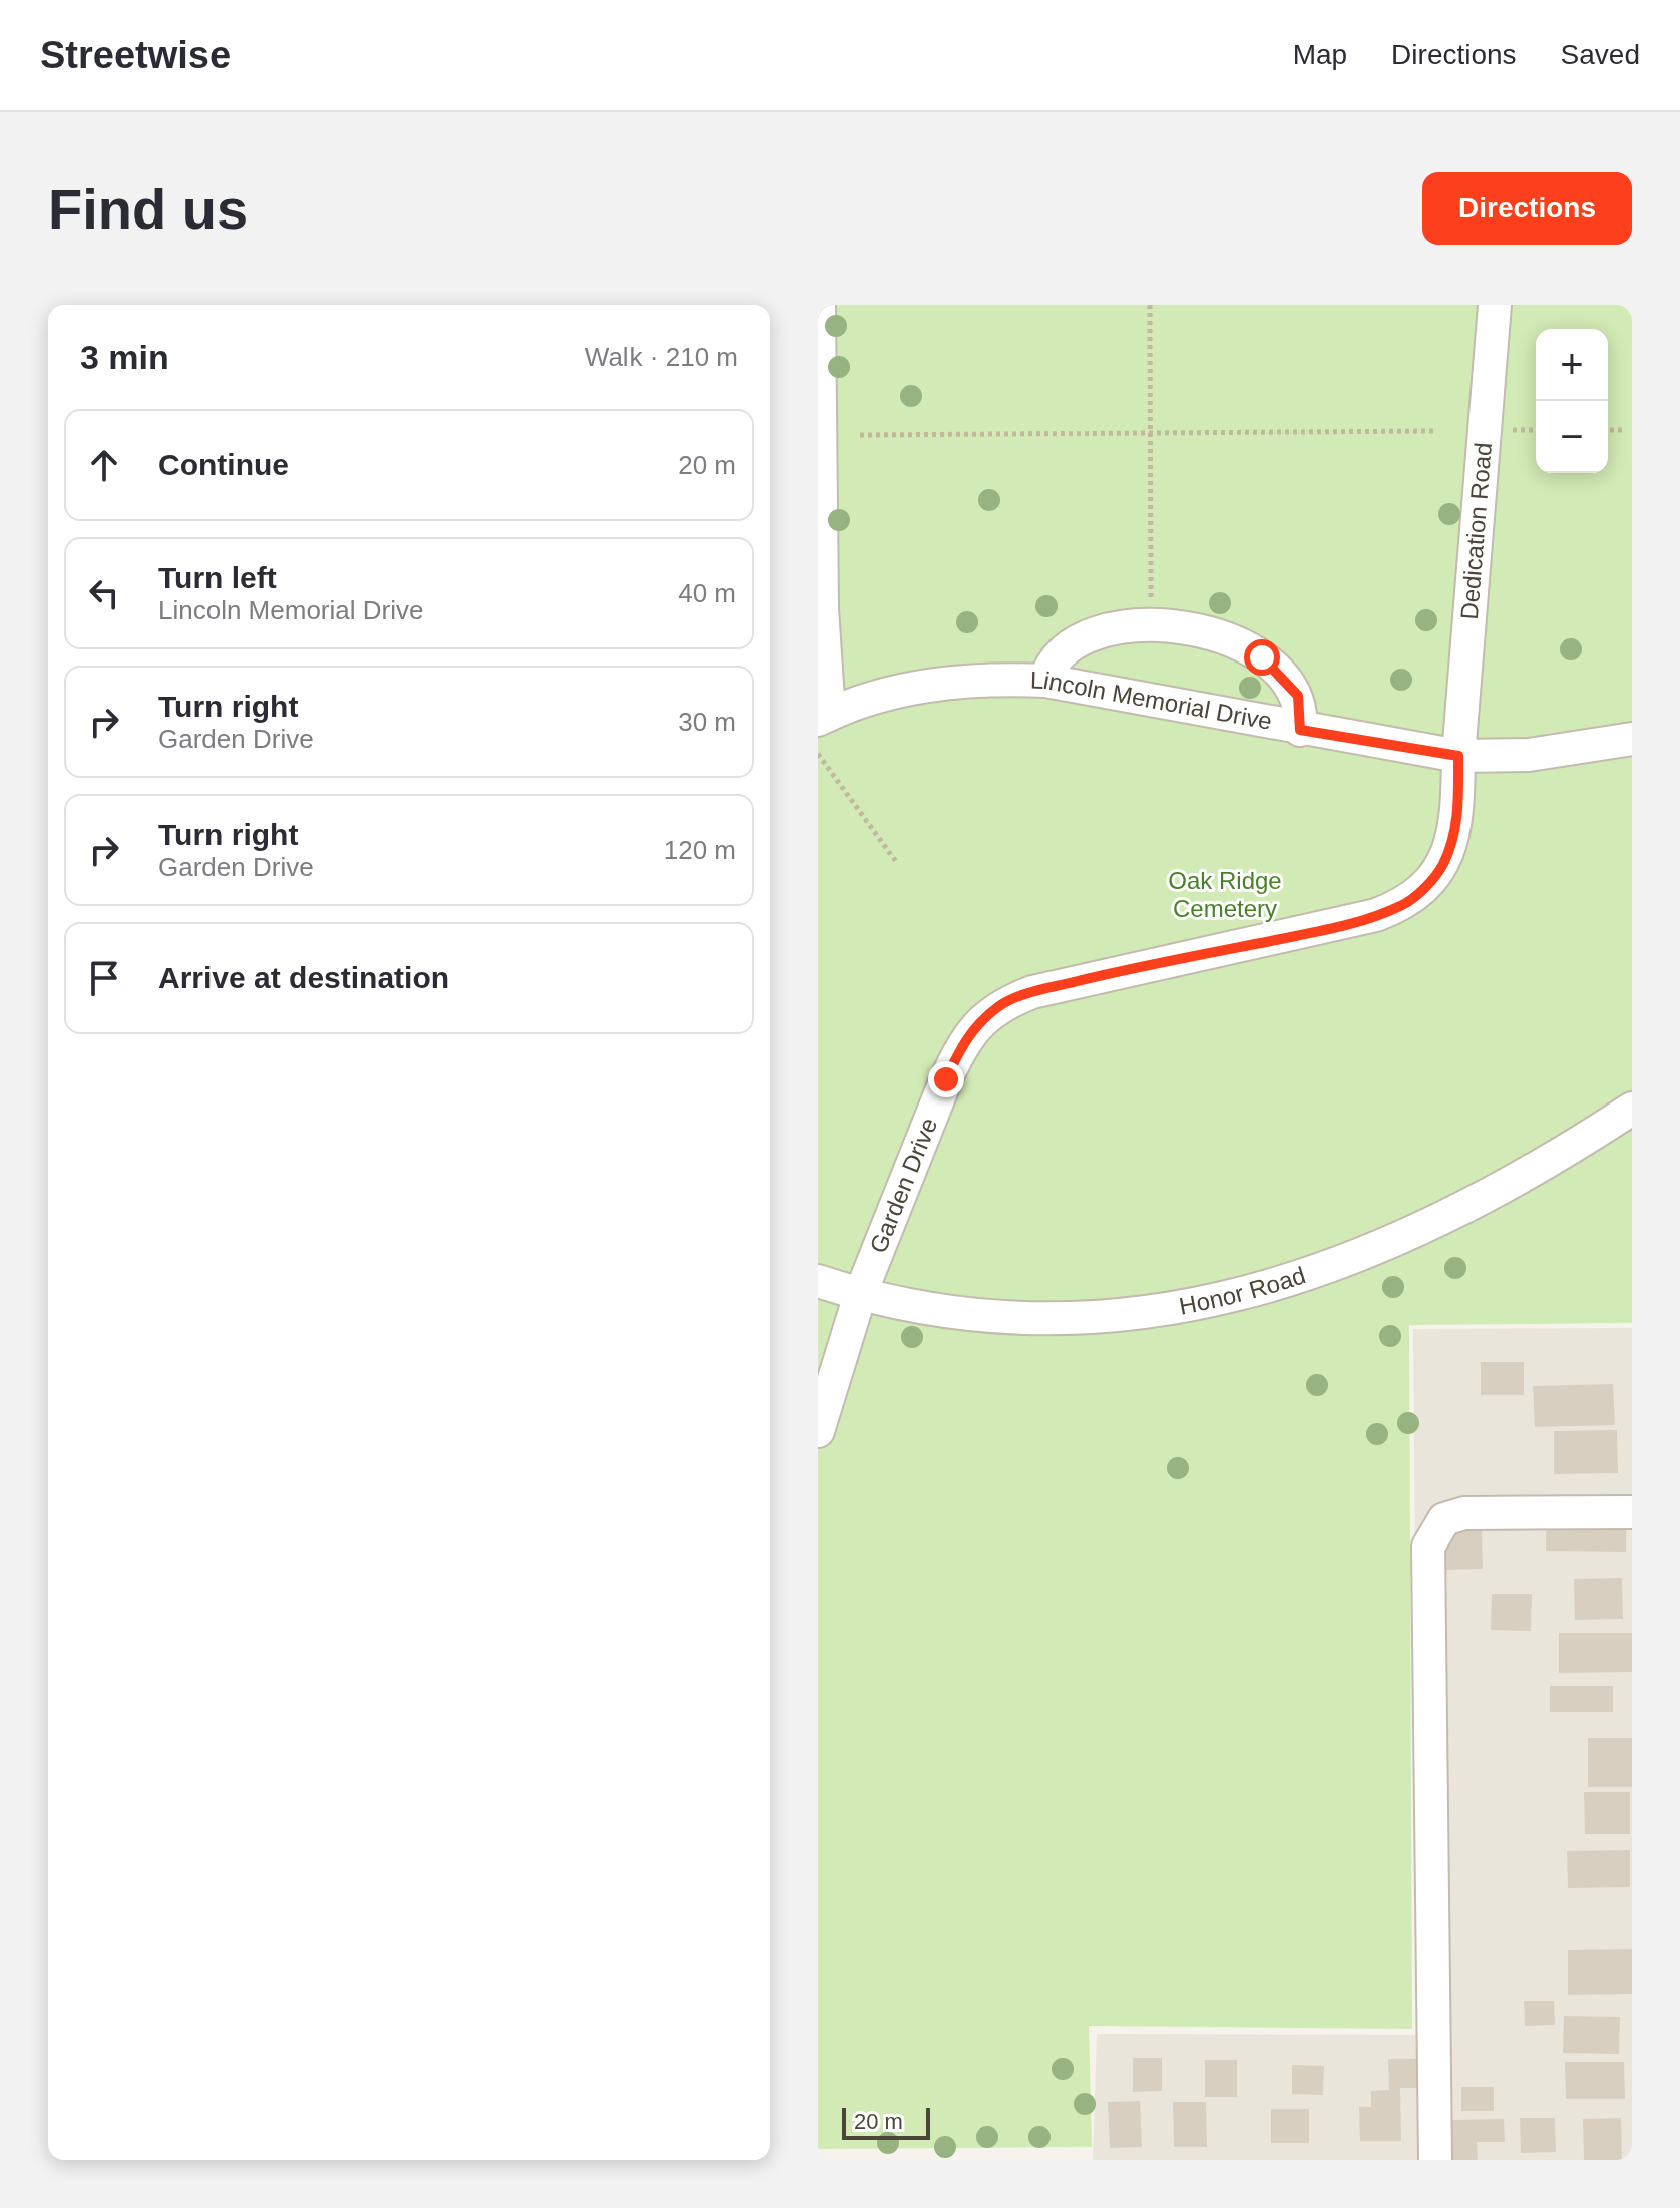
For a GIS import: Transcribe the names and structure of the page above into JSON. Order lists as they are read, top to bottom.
{
  "streets": {
    "lane": [
      "Dedication Road",
      "Lincoln Memorial Drive",
      "Garden Drive",
      "Honor Road"
    ]
  },
  "crossings": [
    ["Dedication Road", "Lincoln Memorial Drive"],
    ["Dedication Road", "Garden Drive"],
    ["Lincoln Memorial Drive", "Garden Drive"],
    ["Garden Drive", "Honor Road"]
  ],
  "parks": ["Oak Ridge Cemetery"],
  "scale_bar": "20 m",
  "page": {
    "header": "Streetwise",
    "nav": ["Map", "Directions", "Saved"],
    "buttons": "Directions",
    "title": "Find us",
    "heading": ["3 min", "Walk · 210 m"],
    "map_buttons": ["+", "−"],
    "list": [
      ["Continue", "20 m"],
      ["Turn left", "Lincoln Memorial Drive", "40 m"],
      ["Turn right", "Garden Drive", "30 m"],
      ["Turn right", "Garden Drive", "120 m"],
      "Arrive at destination"
    ],
    "scale": "20 m"
  }
}
